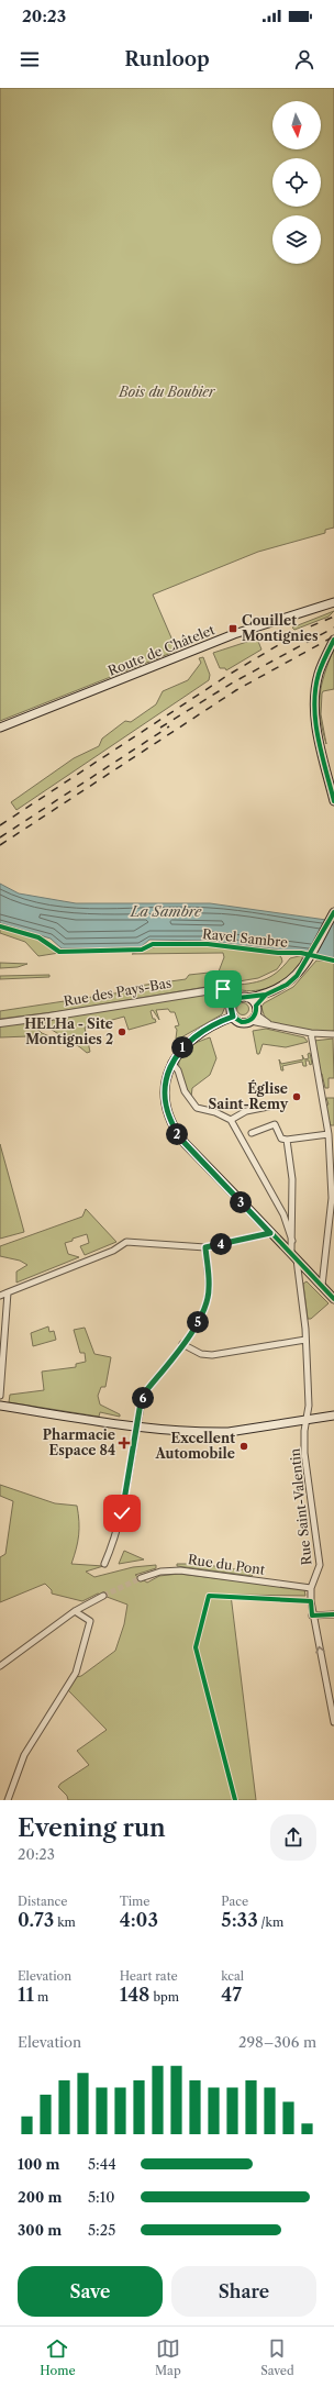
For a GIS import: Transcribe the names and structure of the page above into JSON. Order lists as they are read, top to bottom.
{
  "streets": {
    "main road": ["Route de Châtelet"],
    "street": ["Rue des Pays-Bas", "Rue Saint-Valentin", "Rue du Pont"],
    "cycle path": ["Ravel Sambre"]
  },
  "crossings": [
    ["Rue Saint-Valentin", "Rue du Pont"]
  ],
  "water": ["La Sambre"],
  "parks": ["Bois du Boubier"],
  "places": {
    "transit": ["Couillet Montignies"],
    "other": ["HELHa - Site Montignies 2", "Église Saint-Remy", "Excellent Automobile"],
    "health": ["Pharmacie Espace 84"]
  },
  "north": "bottom",
  "page": {
    "status": "20:23",
    "header": "Runloop",
    "pins": [
      "1",
      "2",
      "3",
      "4",
      "5",
      "6"
    ],
    "heading": ["Evening run", "20:23"],
    "stats": [
      ["Distance", "0.73 km"],
      ["Time", "4:03"],
      ["Pace", "5:33 /km"],
      ["Elevation", "11 m"],
      ["Heart rate", "148 bpm"],
      ["kcal", "47"]
    ],
    "chart": ["Elevation", "298–306 m"],
    "list": [
      {
        "name": "100 m",
        "note": "5:44"
      },
      {
        "name": "200 m",
        "note": "5:10"
      },
      {
        "name": "300 m",
        "note": "5:25"
      }
    ],
    "buttons": ["Save", "Share"],
    "tabs": ["Home", "Map", "Saved"]
  }
}
